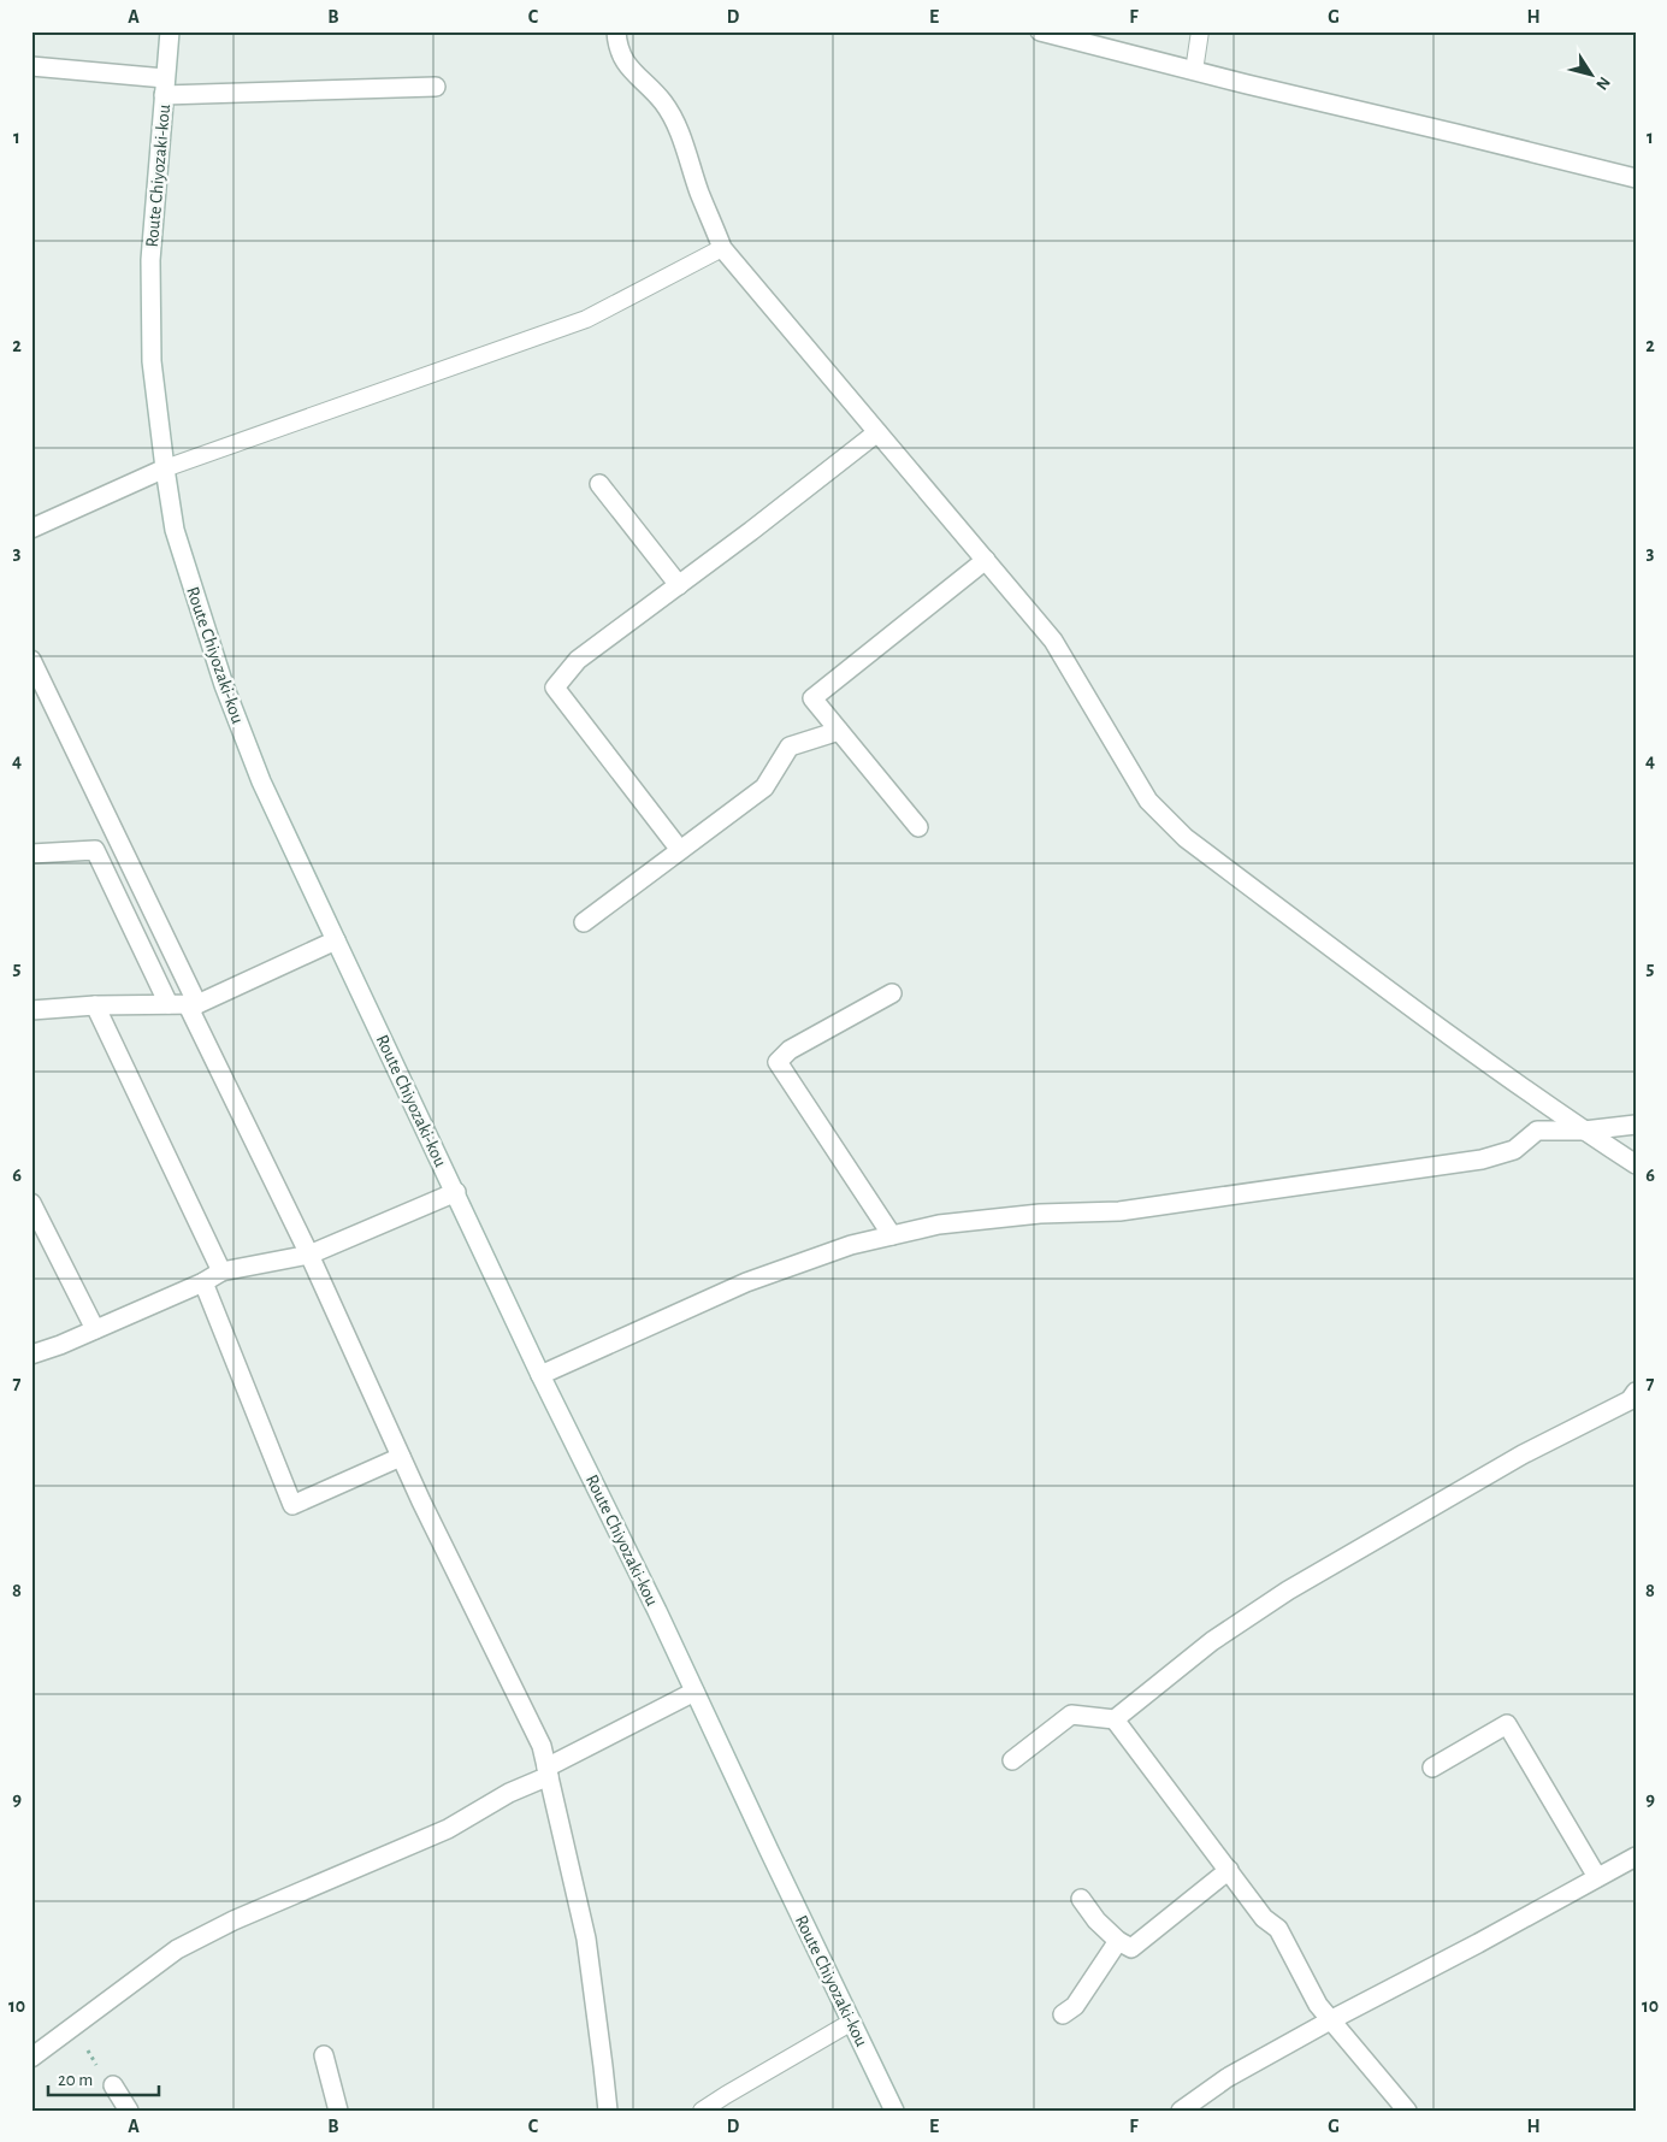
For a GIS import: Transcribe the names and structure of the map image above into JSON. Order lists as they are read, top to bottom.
{
  "streets": {
    "street": ["Route Chiyozaki-kou"]
  },
  "scale_bar": "20 m",
  "north": "bottom right",
  "grid": {
    "columns": [
      "A",
      "B",
      "C",
      "D",
      "E",
      "F",
      "G",
      "H"
    ],
    "rows": [
      "1",
      "2",
      "3",
      "4",
      "5",
      "6",
      "7",
      "8",
      "9",
      "10"
    ]
  }
}
